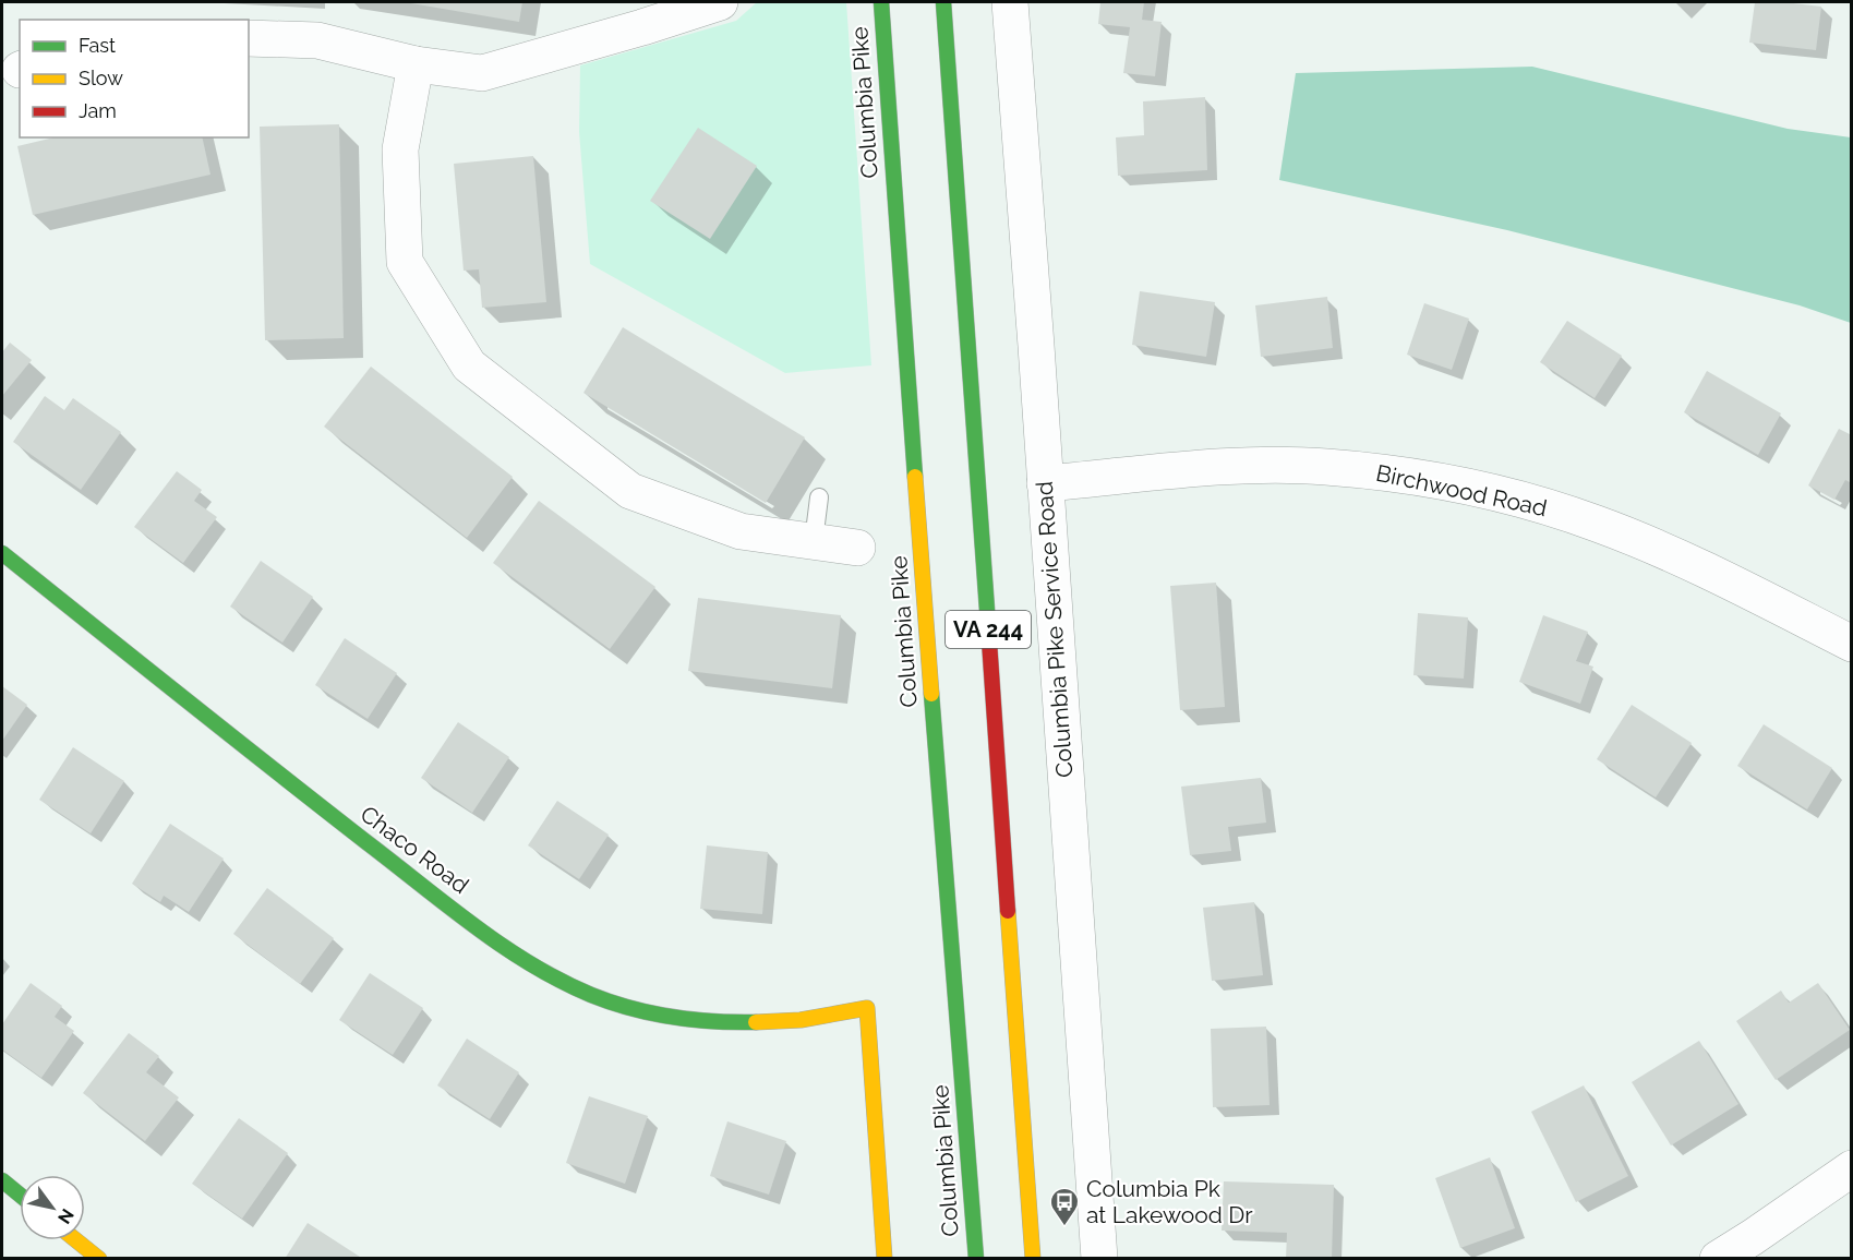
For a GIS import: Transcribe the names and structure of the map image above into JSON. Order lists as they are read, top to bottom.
{
  "streets": {
    "main road": ["Columbia Pike", "VA 244", "Chaco Road"],
    "street": ["Birchwood Road", "Columbia Pike Service Road"]
  },
  "crossings": [
    ["Birchwood Road", "Columbia Pike Service Road"]
  ],
  "places": {
    "bus stop": ["Columbia Pk at Lakewood Dr"]
  },
  "legend": ["Fast", "Slow", "Jam"],
  "north": "bottom right"
}
